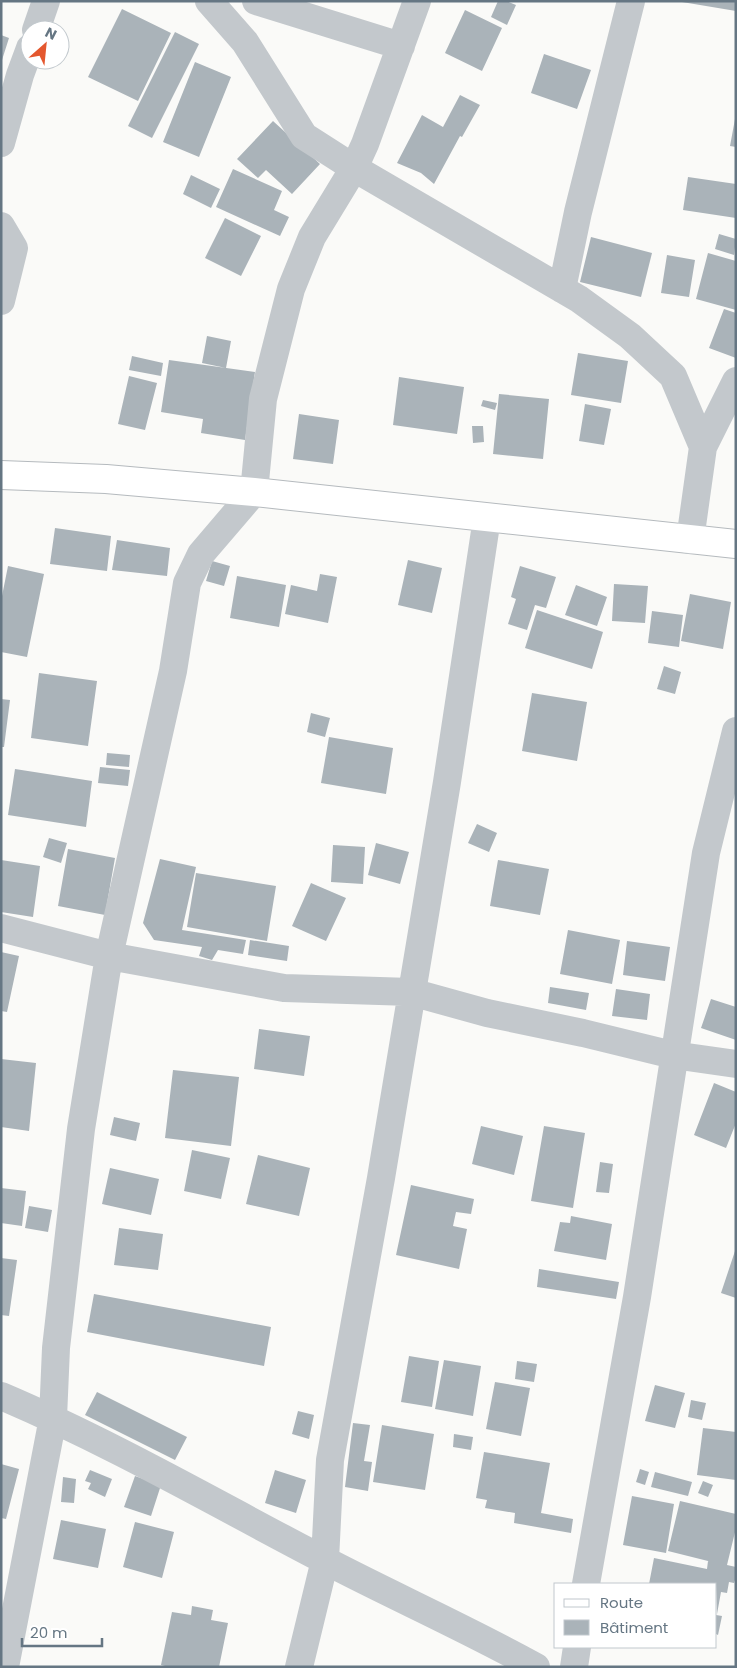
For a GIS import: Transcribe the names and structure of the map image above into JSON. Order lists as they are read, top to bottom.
{
  "legend": ["Route", "Bâtiment"],
  "scale_bar": "20 m",
  "north": "top right"
}
